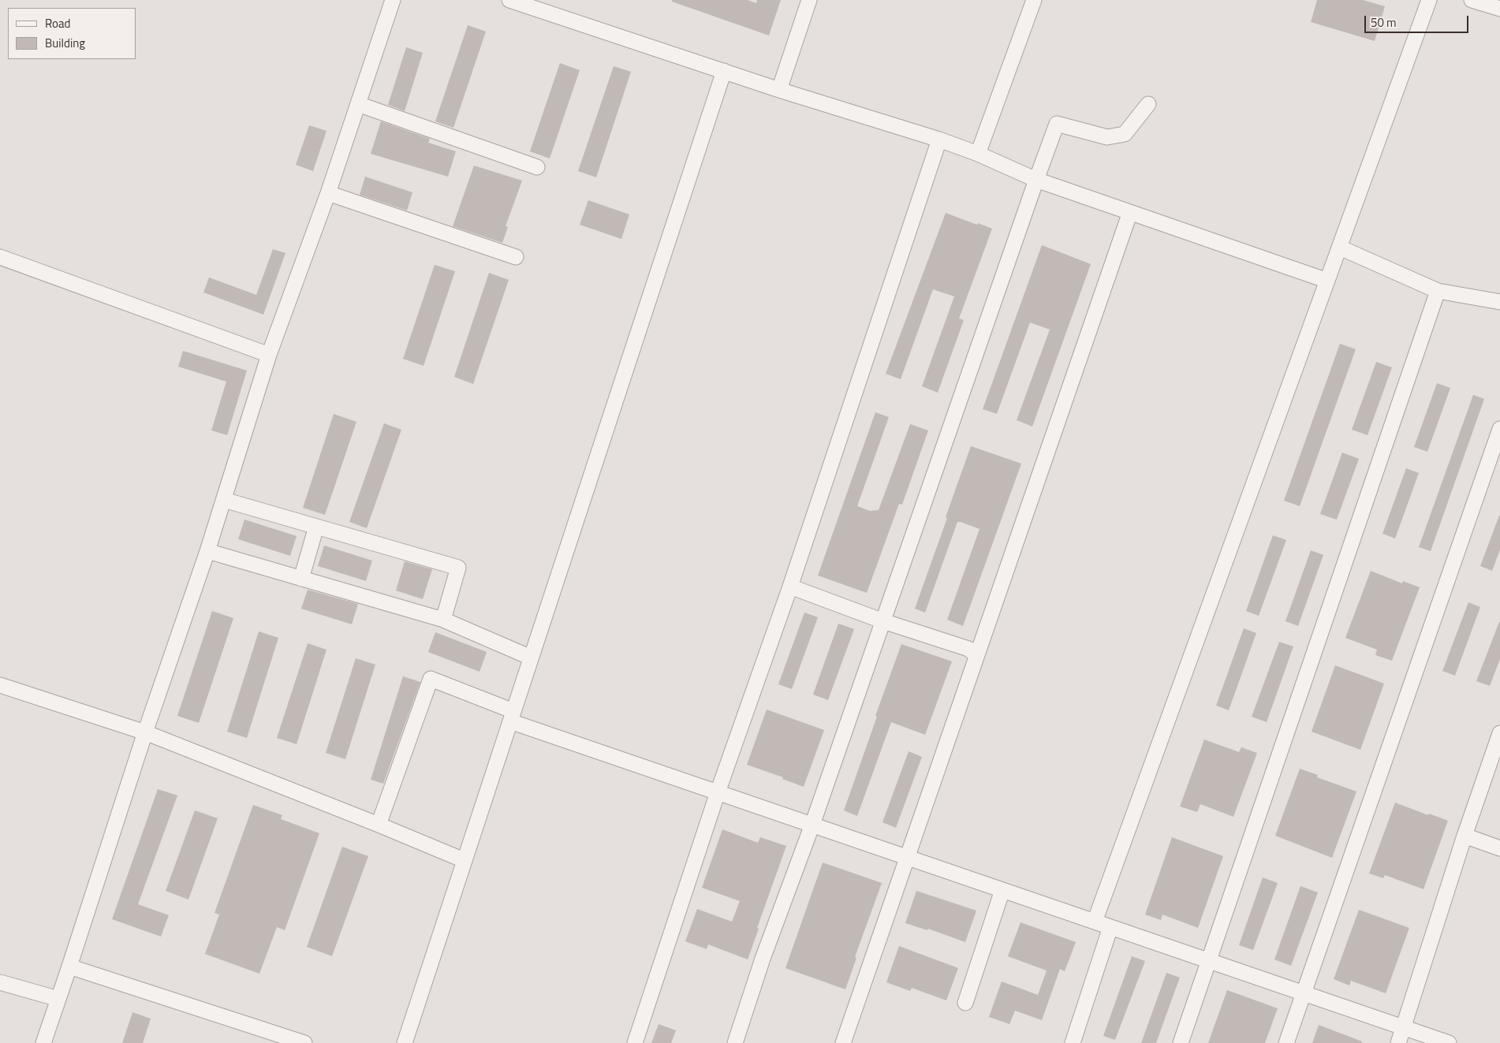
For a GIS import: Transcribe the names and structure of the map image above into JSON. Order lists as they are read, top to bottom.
{
  "legend": ["Road", "Building"],
  "scale_bar": "50 m"
}
